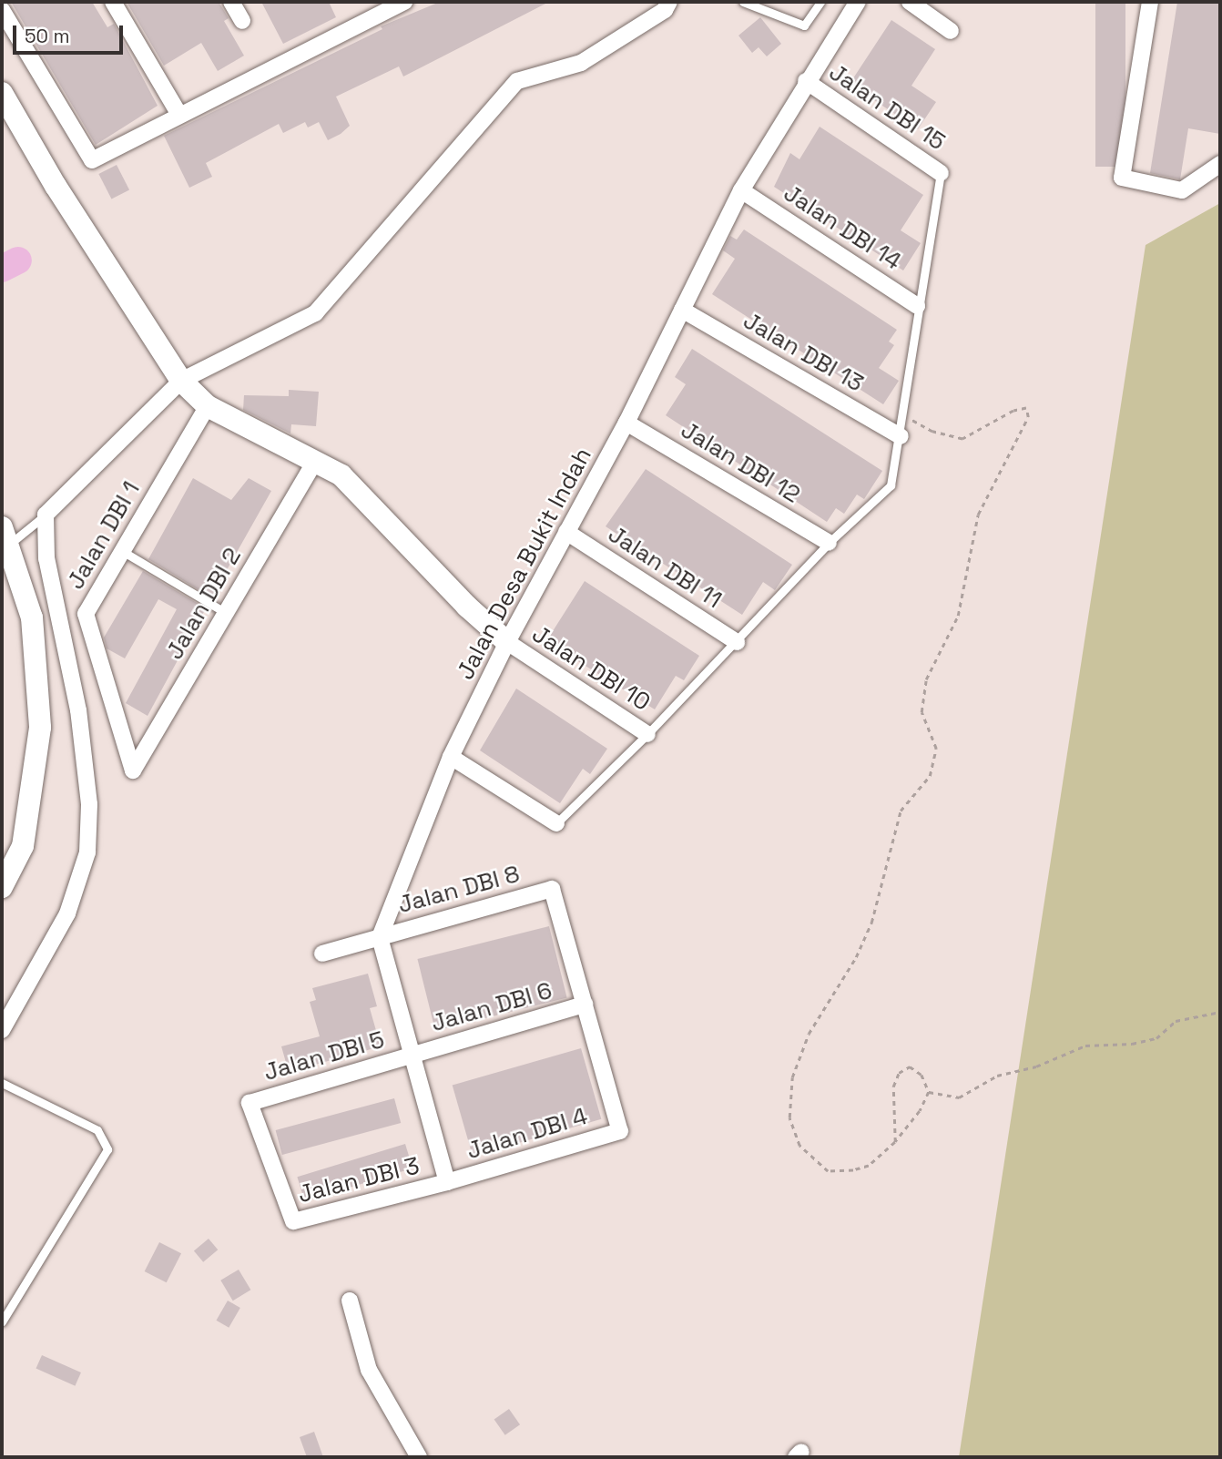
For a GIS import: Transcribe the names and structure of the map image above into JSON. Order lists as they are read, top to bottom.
{
  "streets": {
    "street": [
      "Jalan DBI 15",
      "Jalan DBI 14",
      "Jalan DBI 13",
      "Jalan DBI 12",
      "Jalan DBI 1",
      "Jalan Desa Bukit Indah",
      "Jalan DBI 11",
      "Jalan DBI 2",
      "Jalan DBI 10",
      "Jalan DBI 8",
      "Jalan DBI 6",
      "Jalan DBI 5",
      "Jalan DBI 4",
      "Jalan DBI 3"
    ]
  },
  "crossings": [
    ["Jalan DBI 15", "Jalan Desa Bukit Indah"],
    ["Jalan DBI 14", "Jalan Desa Bukit Indah"],
    ["Jalan DBI 13", "Jalan Desa Bukit Indah"],
    ["Jalan DBI 12", "Jalan Desa Bukit Indah"],
    ["Jalan DBI 1", "Jalan DBI 2"],
    ["Jalan Desa Bukit Indah", "Jalan DBI 11"],
    ["Jalan Desa Bukit Indah", "Jalan DBI 10"],
    ["Jalan Desa Bukit Indah", "Jalan DBI 8"],
    ["Jalan DBI 8", "Jalan DBI 6"],
    ["Jalan DBI 8", "Jalan DBI 4"],
    ["Jalan DBI 6", "Jalan DBI 5"],
    ["Jalan DBI 6", "Jalan DBI 4"],
    ["Jalan DBI 5", "Jalan DBI 3"],
    ["Jalan DBI 4", "Jalan DBI 3"]
  ],
  "scale_bar": "50 m"
}
